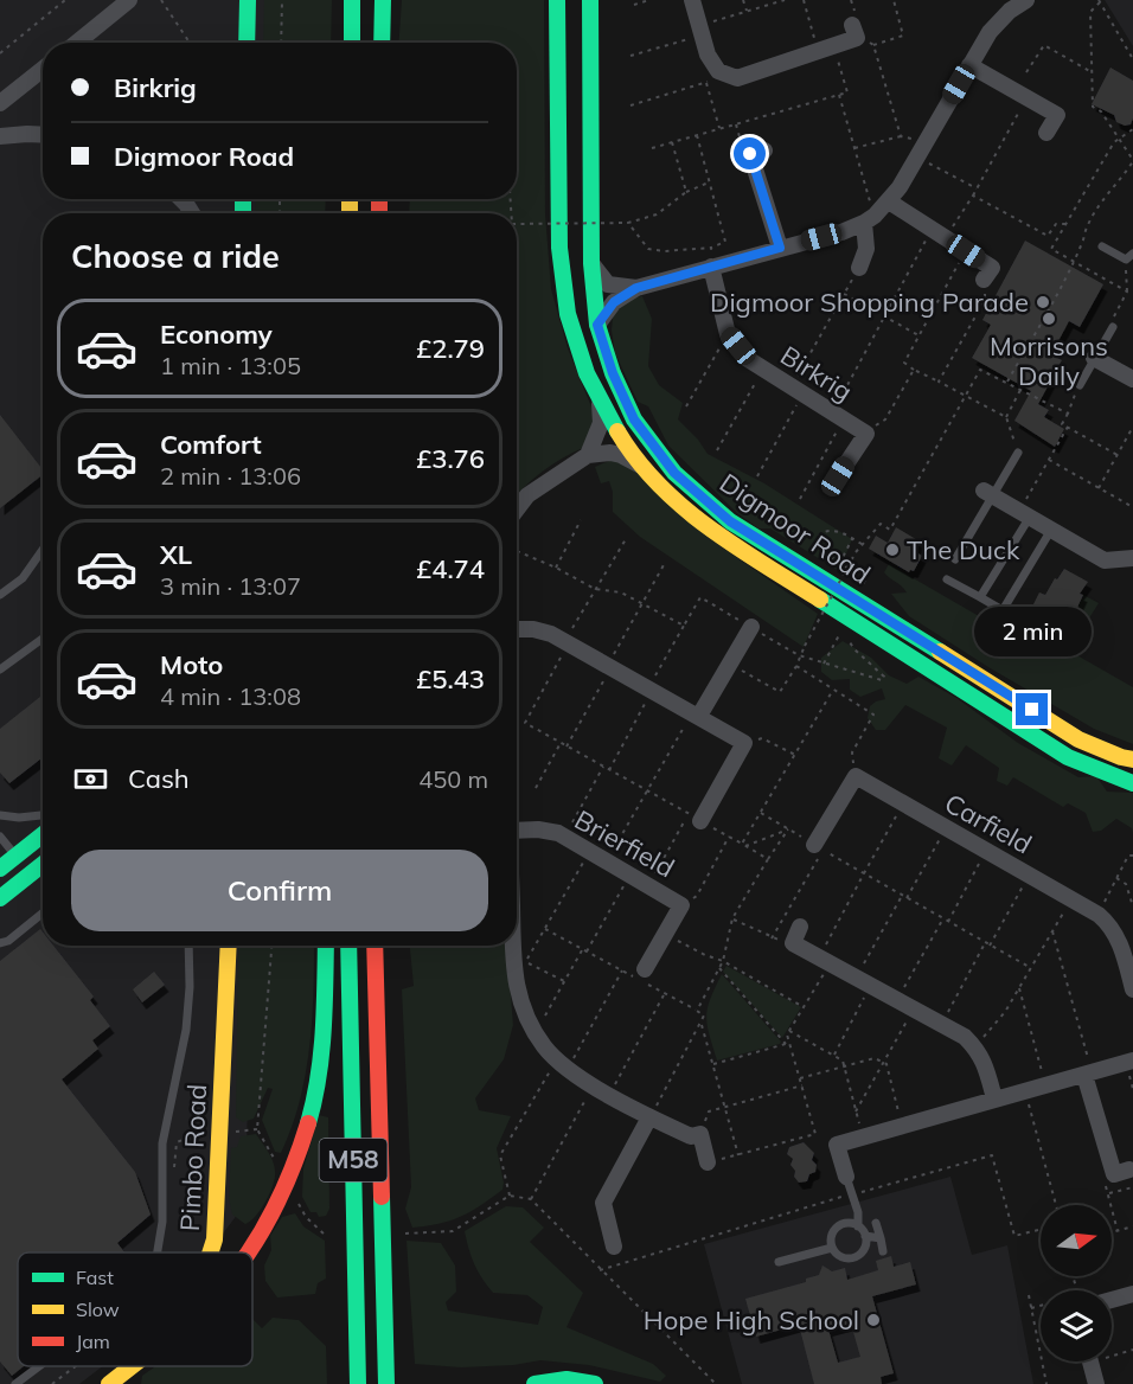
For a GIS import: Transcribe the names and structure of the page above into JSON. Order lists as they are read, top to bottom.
{
  "streets": {
    "main road": ["Digmoor Road", "Pimbo Road", "M58"],
    "street": ["Birkrig", "Carfield", "Brierfield"]
  },
  "places": [
    "Digmoor Shopping Parade",
    "Morrisons Daily",
    "The Duck",
    "Hope High School"
  ],
  "legend": ["Fast", "Slow", "Jam"],
  "north": "right",
  "page": {
    "banner": ["Birkrig", "Digmoor Road"],
    "heading": "Choose a ride",
    "list": [
      {
        "name": "Economy",
        "note": "1 min · 13:05",
        "value": "£2.79"
      },
      {
        "name": "Comfort",
        "note": "2 min · 13:06",
        "value": "£3.76"
      },
      {
        "name": "XL",
        "note": "3 min · 13:07",
        "value": "£4.74"
      },
      {
        "name": "Moto",
        "note": "4 min · 13:08",
        "value": "£5.43"
      }
    ],
    "bubble": "2 min",
    "pay": ["Cash", "450 m"],
    "buttons": "Confirm"
  }
}
